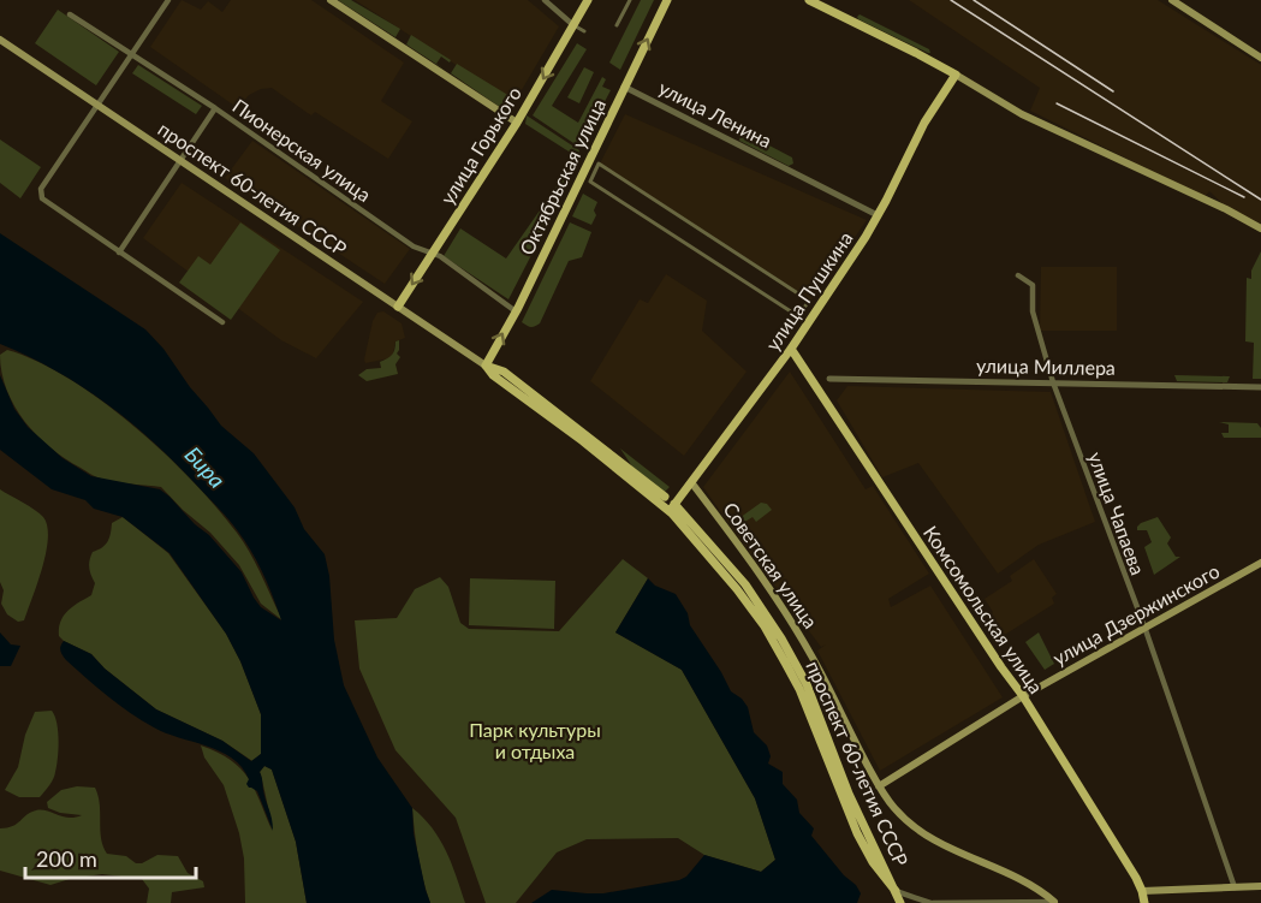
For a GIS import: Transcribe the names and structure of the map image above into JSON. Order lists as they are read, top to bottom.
{
  "streets": {
    "main road": [
      "улица Горького",
      "Октябрьская улица",
      "проспект 60-летия СССР",
      "улица Пушкина",
      "Советская улица",
      "Комсомольская улица",
      "улица Дзержинского"
    ],
    "street": [
      "улица Ленина",
      "Пионерская улица",
      "улица Миллера",
      "улица Чапаева"
    ]
  },
  "crossings": [
    ["улица Ленина", "Октябрьская улица"],
    ["улица Ленина", "улица Пушкина"],
    ["улица Горького", "Пионерская улица"],
    ["улица Горького", "проспект 60-летия СССР"],
    ["Пионерская улица", "Октябрьская улица"],
    ["Октябрьская улица", "проспект 60-летия СССР"],
    ["проспект 60-летия СССР", "улица Пушкина"],
    ["улица Пушкина", "Советская улица"],
    ["улица Пушкина", "Комсомольская улица"],
    ["улица Миллера", "улица Чапаева"],
    ["улица Чапаева", "улица Дзержинского"],
    ["Советская улица", "улица Дзержинского"],
    ["Комсомольская улица", "улица Дзержинского"]
  ],
  "one_way": ["улица Горького", "Октябрьская улица"],
  "water": ["Бира"],
  "parks": ["Парк культуры и отдыха"],
  "scale_bar": "200 m"
}
